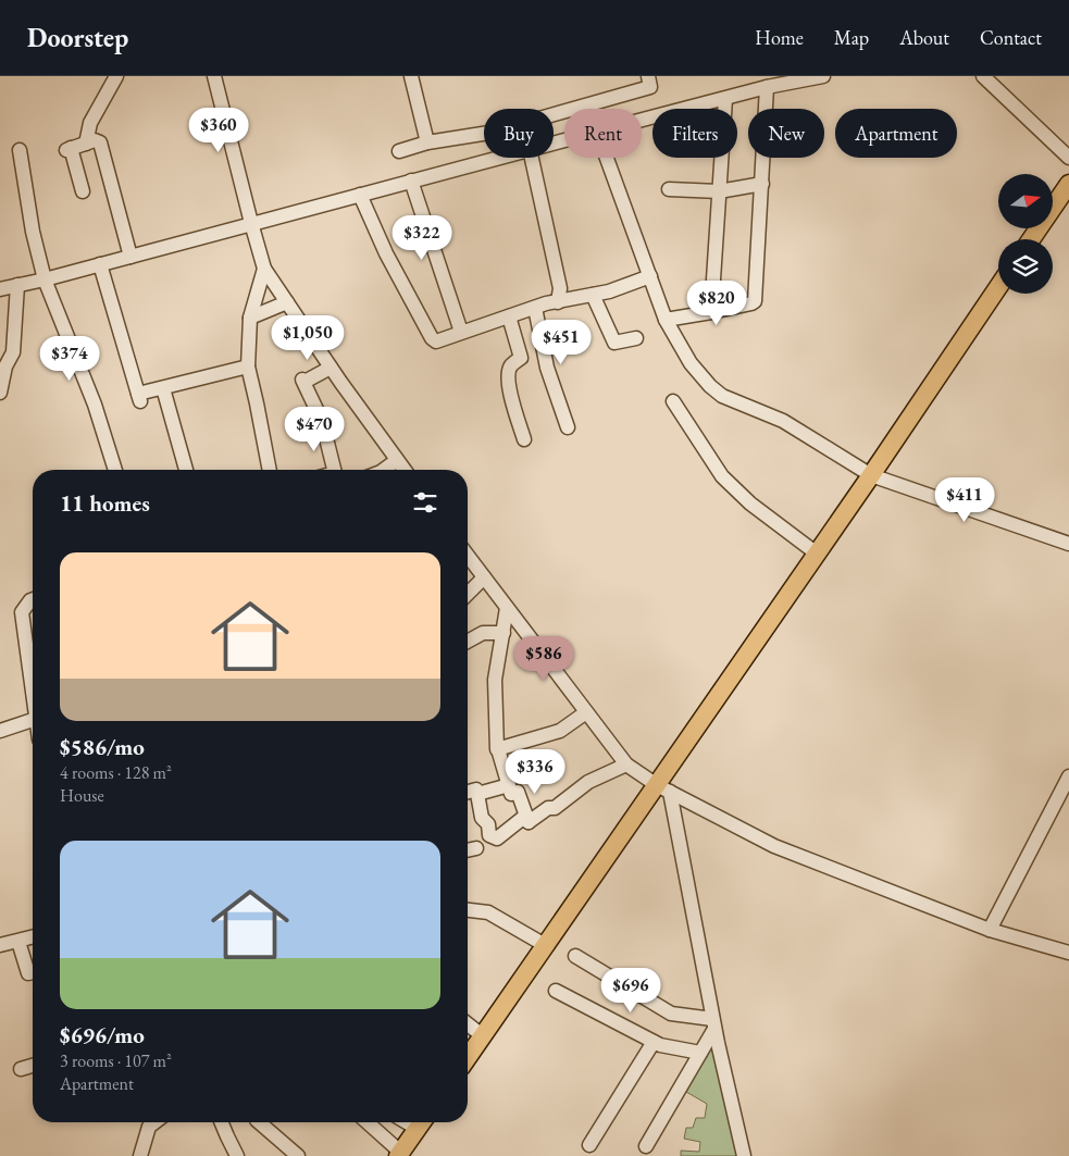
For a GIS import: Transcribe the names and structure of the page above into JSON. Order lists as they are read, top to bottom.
{
  "north": "right",
  "page": {
    "header": "Doorstep",
    "nav": [
      "Home",
      "Map",
      "About",
      "Contact"
    ],
    "price": [
      "$360",
      "$322",
      "$820",
      "$1,050",
      "$451",
      "$374",
      "$470",
      "$411",
      "$586",
      "$336",
      "$696"
    ],
    "chip": [
      "Buy",
      "Rent",
      "Filters",
      "New",
      "Apartment"
    ],
    "heading": "11 homes",
    "list": [
      {
        "name": "$586/mo",
        "note": "4 rooms · 128 m² · House"
      },
      {
        "name": "$696/mo",
        "note": "3 rooms · 107 m² · Apartment"
      }
    ]
  }
}
